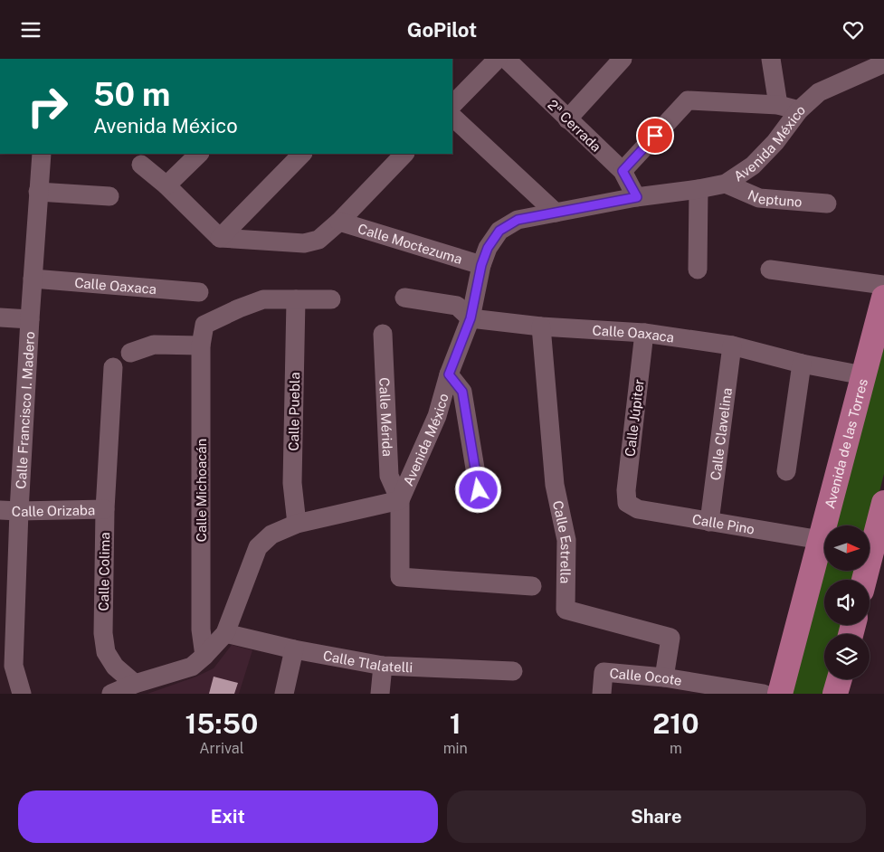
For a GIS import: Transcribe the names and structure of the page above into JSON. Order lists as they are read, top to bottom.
{
  "streets": {
    "main road": ["Avenida de las Torres"],
    "street": [
      "2ª Cerrada",
      "Avenida México",
      "Neptuno",
      "Calle Moctezuma",
      "Calle Oaxaca",
      "Calle Francisco I. Madero",
      "Calle Puebla",
      "Calle Mérida",
      "Calle Júpiter",
      "Calle Clavelina",
      "Calle Michoacán",
      "Calle Orizaba",
      "Calle Pino",
      "Calle Estrella",
      "Calle Colima",
      "Calle Tlalatelli",
      "Calle Ocote"
    ]
  },
  "crossings": [
    ["2ª Cerrada", "Avenida México"],
    ["Avenida México", "Neptuno"],
    ["Avenida México", "Calle Moctezuma"],
    ["Avenida México", "Calle Oaxaca"],
    ["Avenida México", "Calle Puebla"],
    ["Avenida México", "Calle Mérida"],
    ["Avenida México", "Calle Michoacán"],
    ["Avenida México", "Calle Colima"],
    ["Avenida México", "Calle Tlalatelli"],
    ["Calle Oaxaca", "Calle Francisco I. Madero"],
    ["Calle Oaxaca", "Calle Júpiter"],
    ["Calle Oaxaca", "Calle Clavelina"],
    ["Calle Oaxaca", "Avenida de las Torres"],
    ["Calle Oaxaca", "Calle Estrella"],
    ["Calle Francisco I. Madero", "Calle Orizaba"],
    ["Calle Puebla", "Calle Michoacán"],
    ["Calle Júpiter", "Calle Pino"],
    ["Calle Clavelina", "Calle Pino"],
    ["Avenida de las Torres", "Calle Pino"],
    ["Calle Orizaba", "Calle Colima"],
    ["Calle Estrella", "Calle Ocote"]
  ],
  "north": "right",
  "page": {
    "header": "GoPilot",
    "turn": ["50 m", "Avenida México"],
    "eta": [
      "15:50",
      "Arrival",
      "1",
      "min",
      "210",
      "m"
    ],
    "buttons": ["Exit", "Share"]
  }
}
